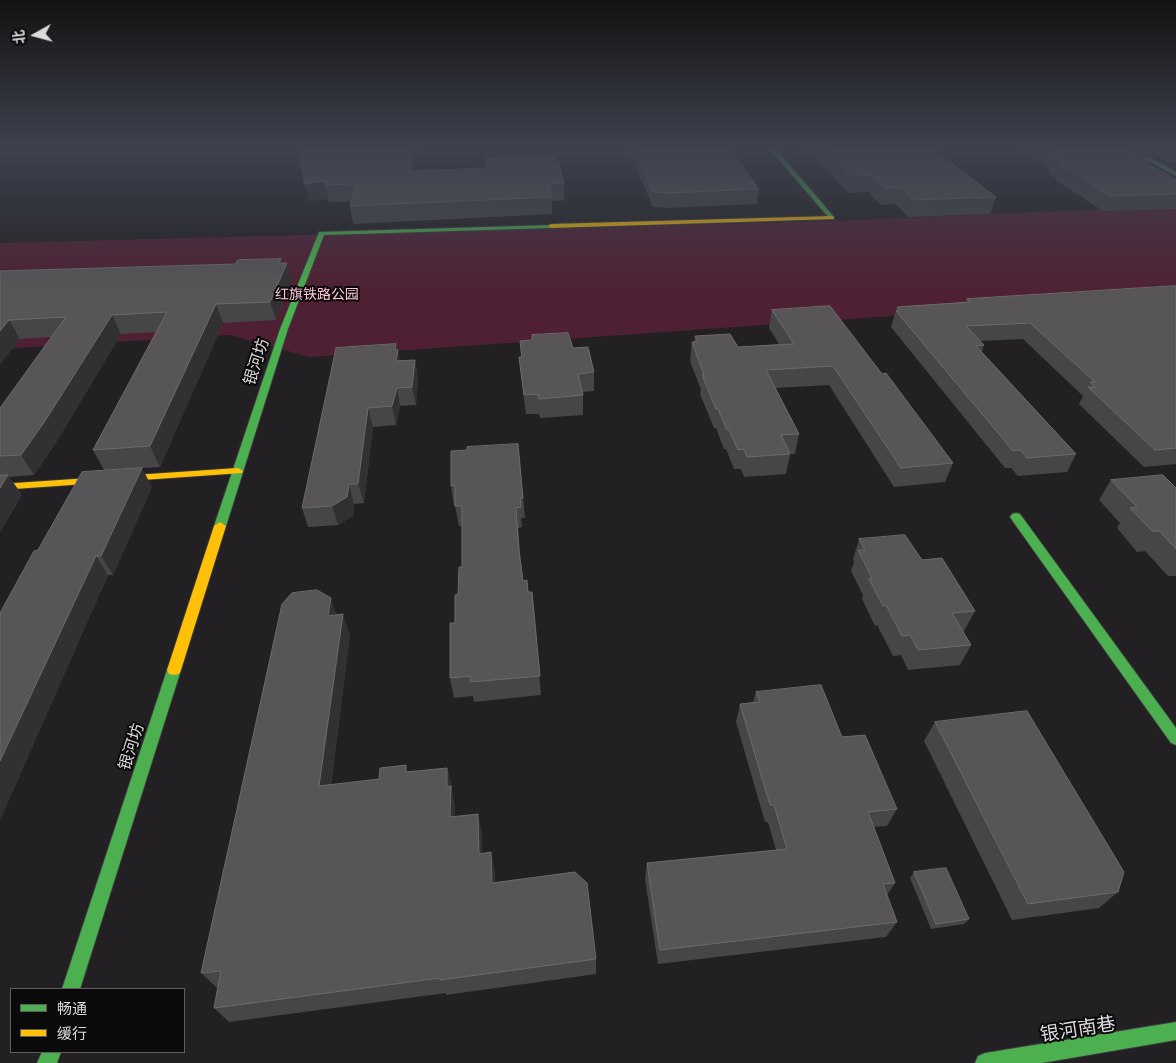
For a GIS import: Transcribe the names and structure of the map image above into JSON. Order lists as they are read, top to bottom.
{
  "streets": {
    "street": ["银河坊", "银河南巷"]
  },
  "parks": ["红旗铁路公园"],
  "legend": ["畅通", "缓行"],
  "north": "left"
}
